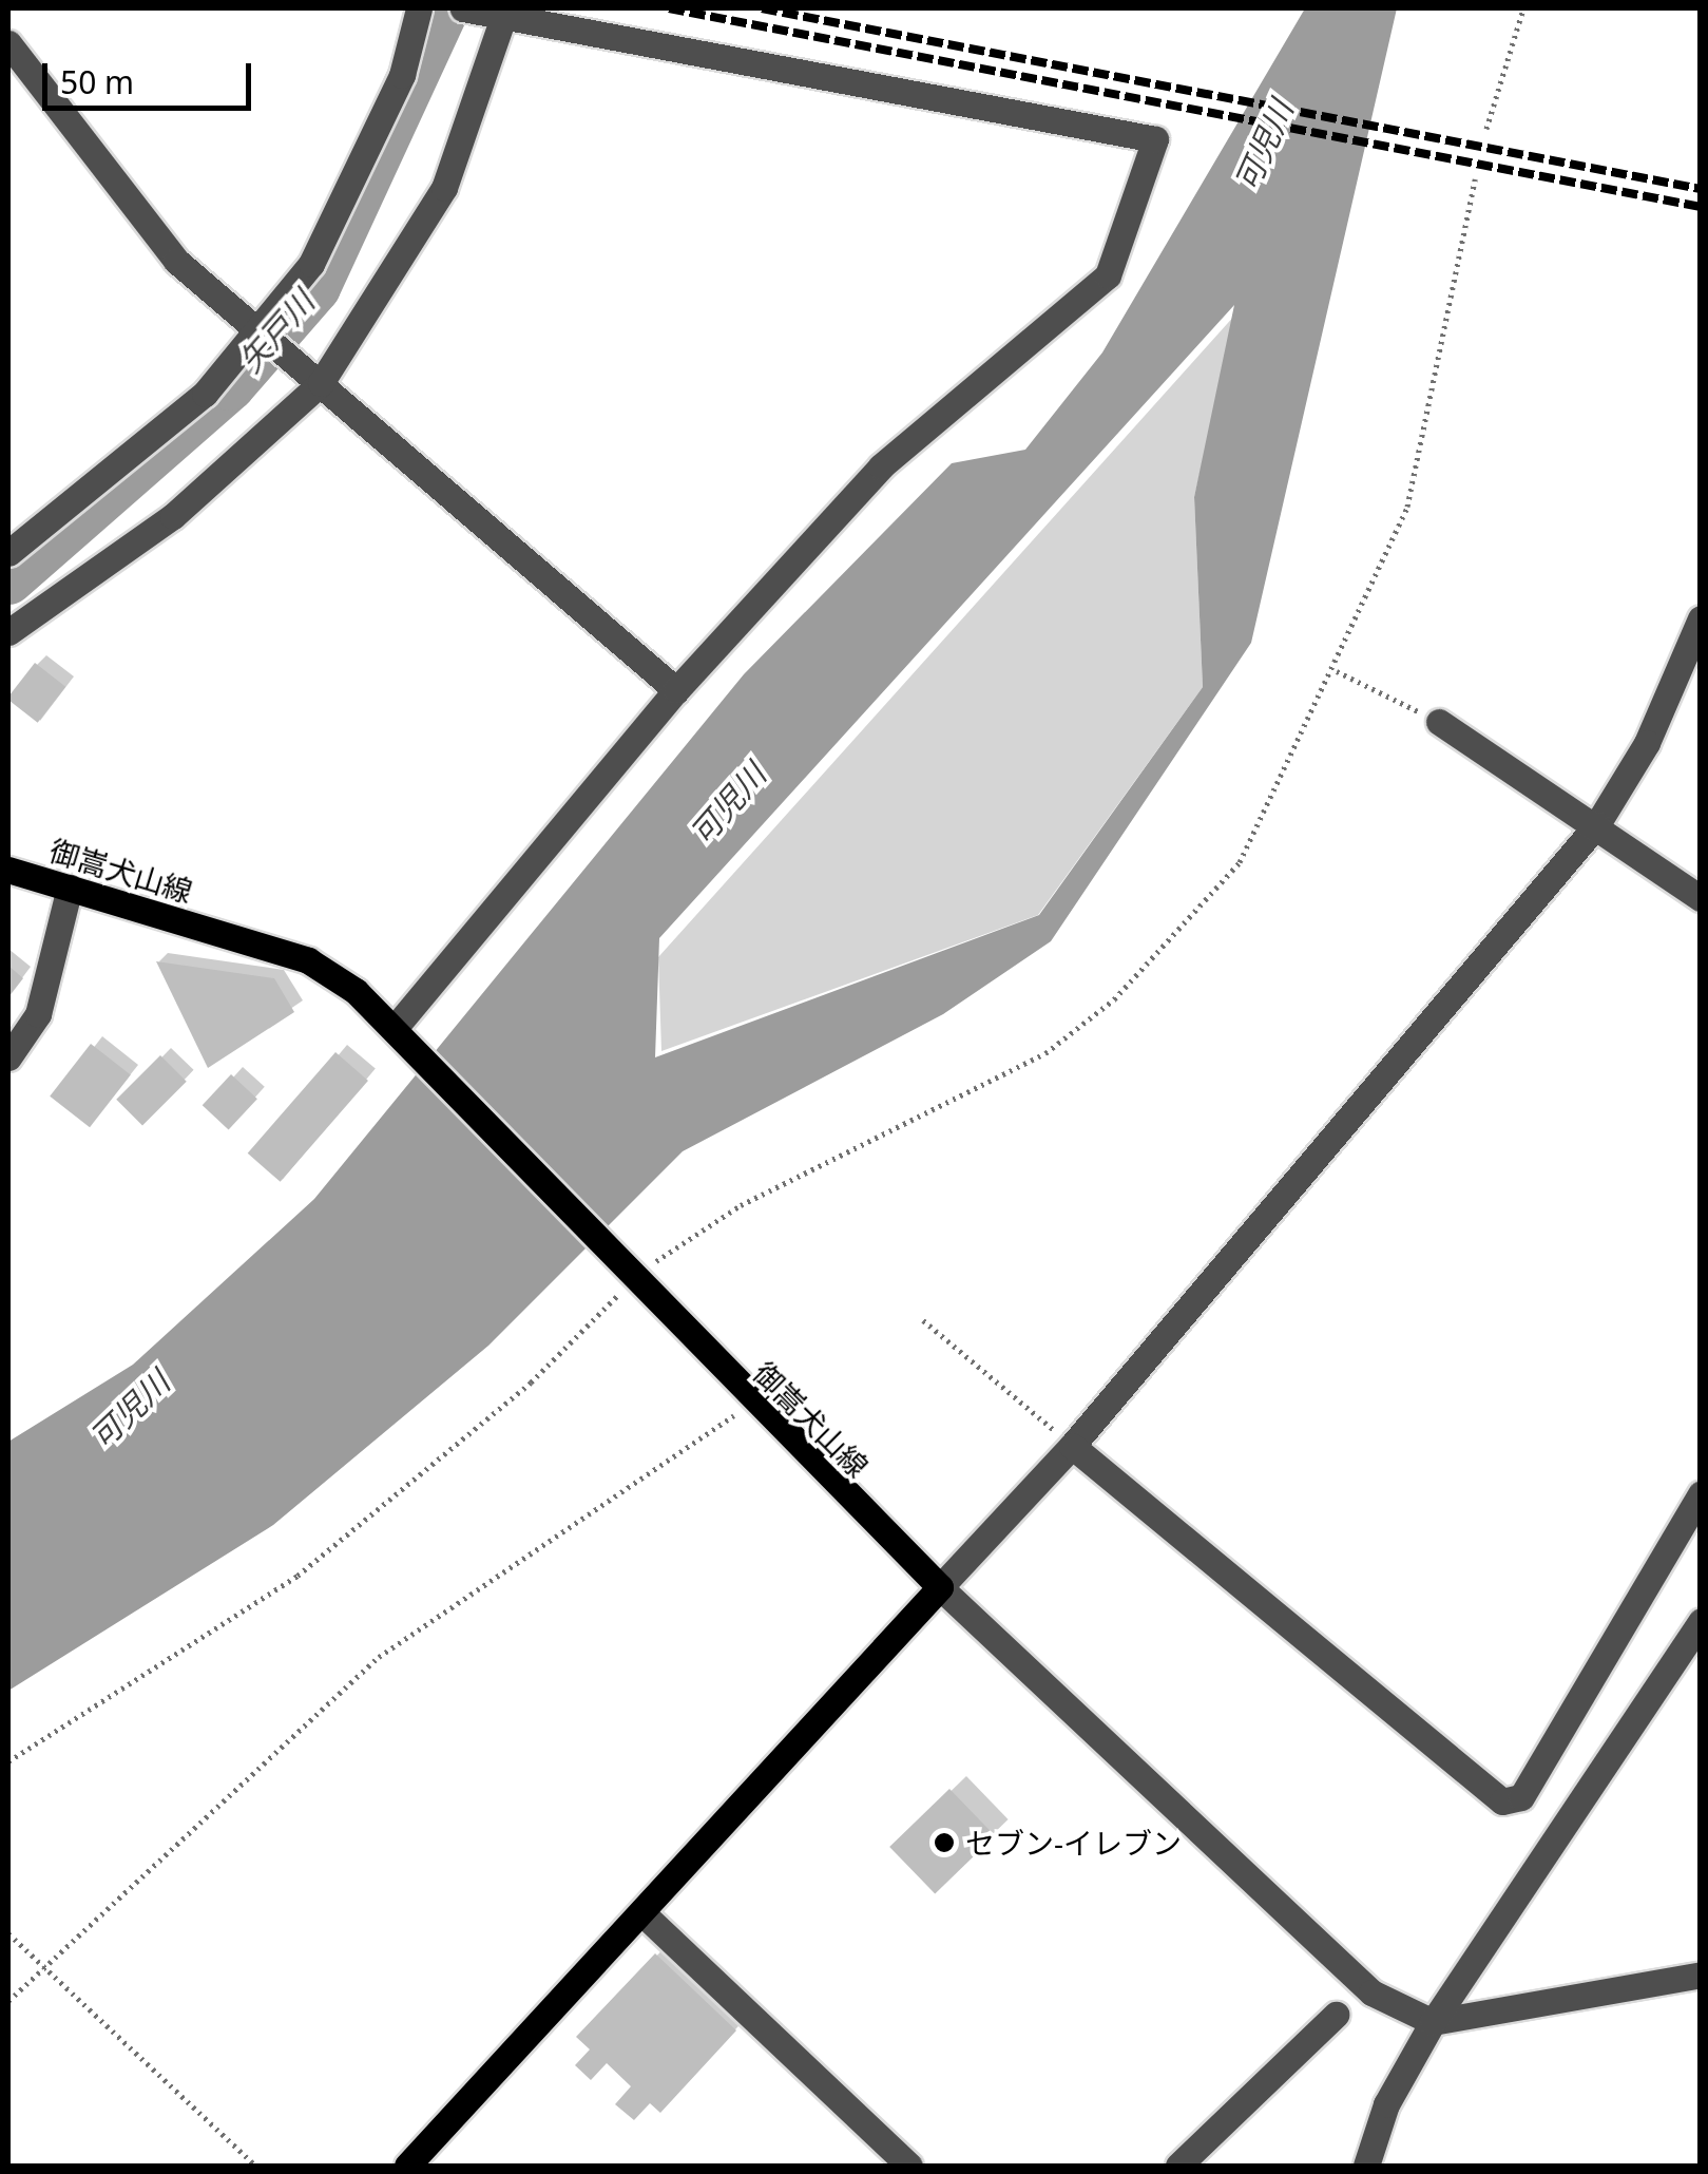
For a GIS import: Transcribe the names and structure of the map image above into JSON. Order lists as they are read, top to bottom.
{
  "streets": {
    "main road": ["御嵩犬山線"]
  },
  "water": ["可児川", "矢戸川"],
  "places": ["セブン-イレブン"],
  "scale_bar": "50 m"
}
